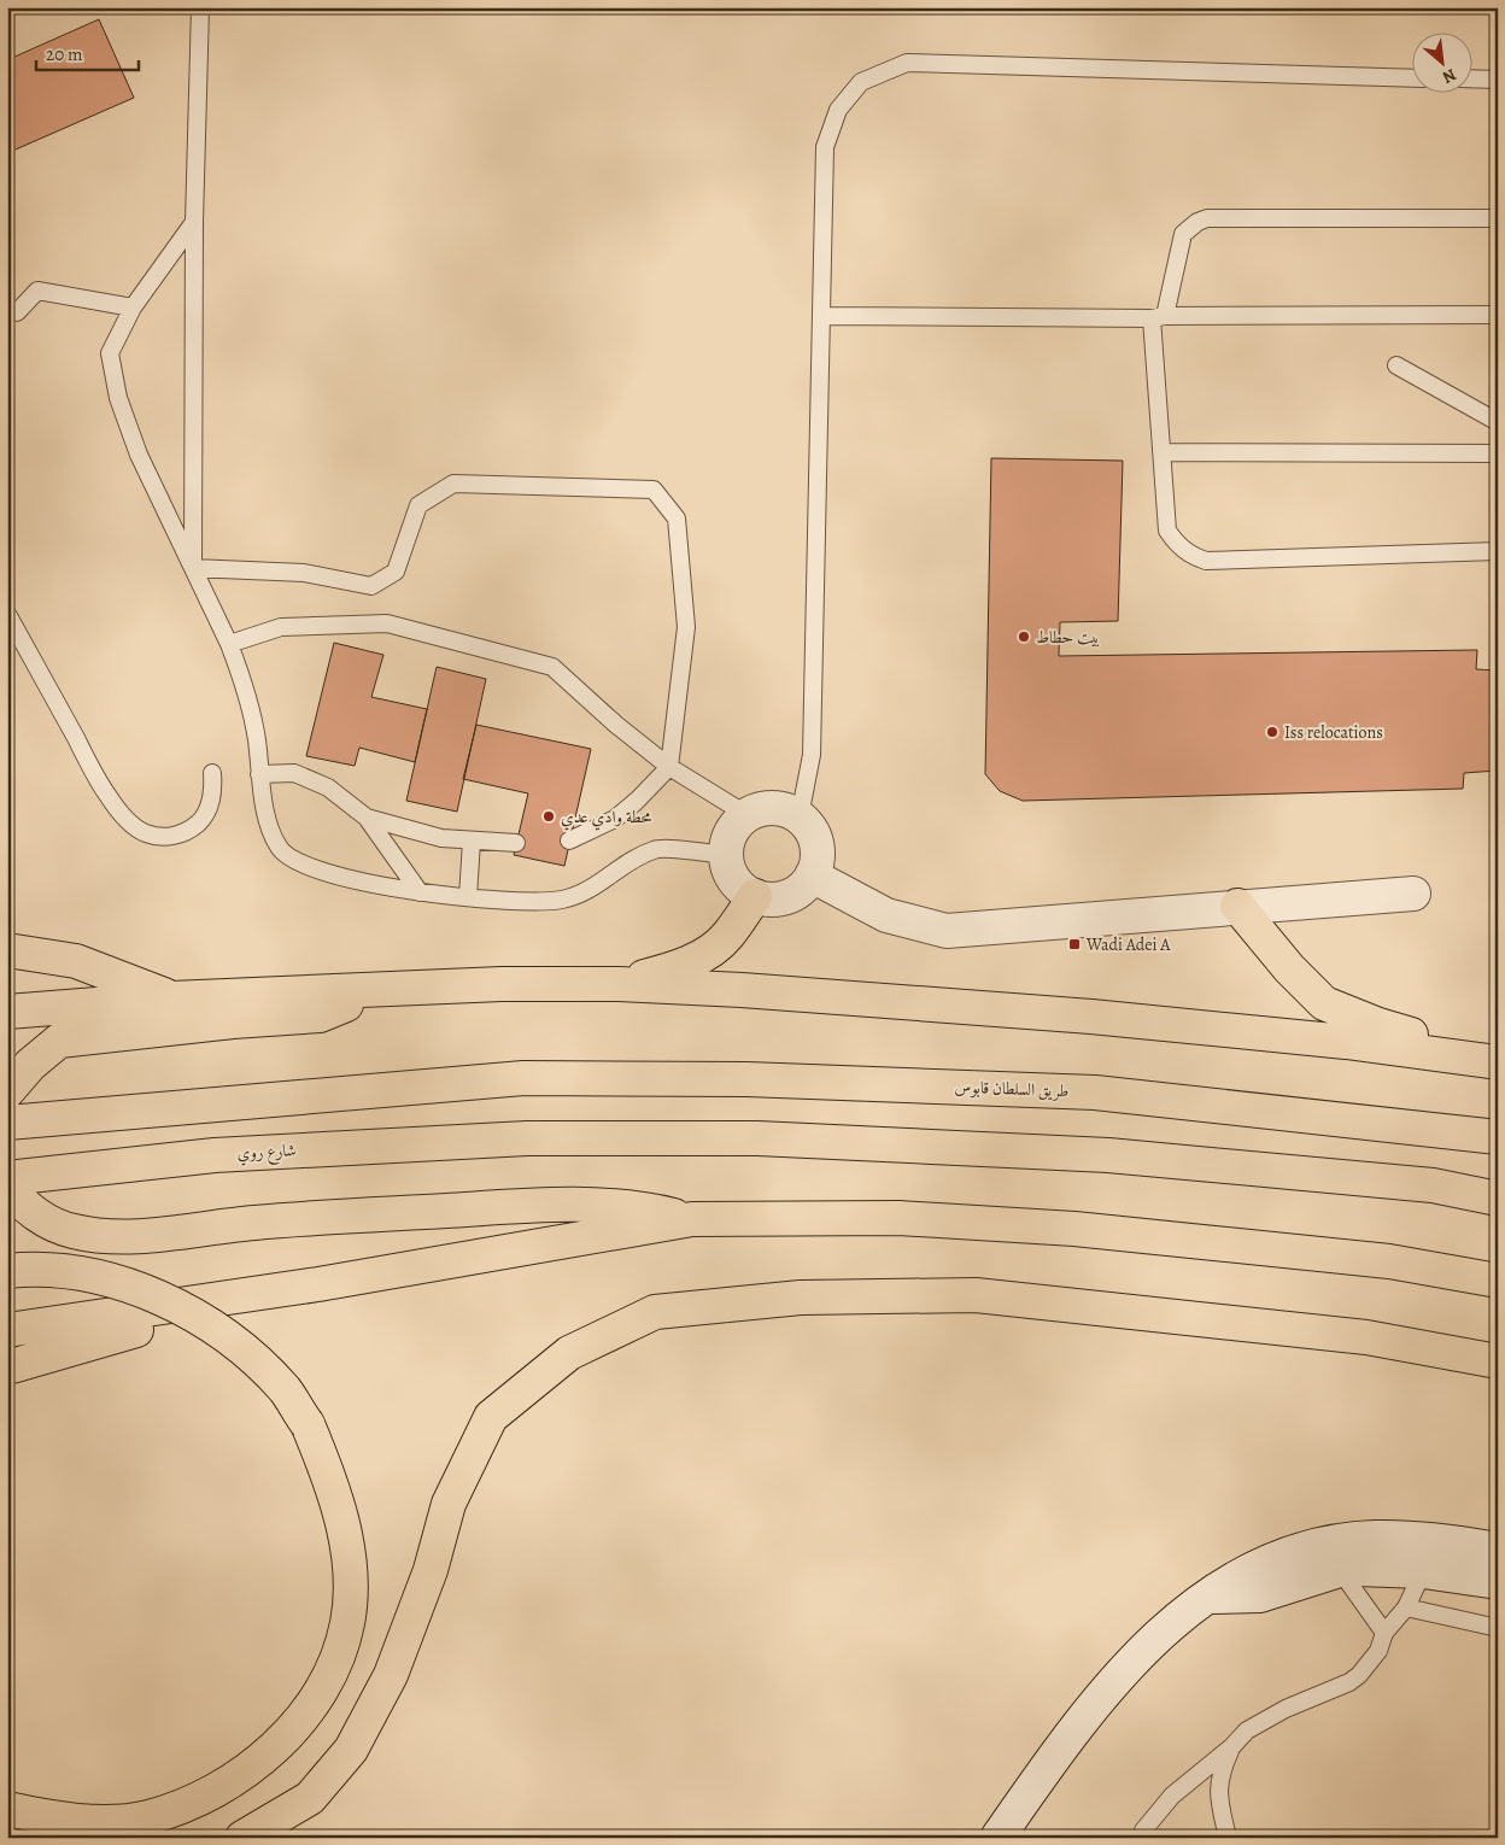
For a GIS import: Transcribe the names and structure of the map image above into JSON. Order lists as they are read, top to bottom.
{
  "streets": {
    "highway": ["طريق السلطان قابوس", "شارع روي"]
  },
  "places": {
    "other": ["بيت حطاط", "Iss relocations", "محطة وادي عدي"],
    "transit": ["Wadi Adei A"]
  },
  "scale_bar": "20 m",
  "north": "bottom right"
}
